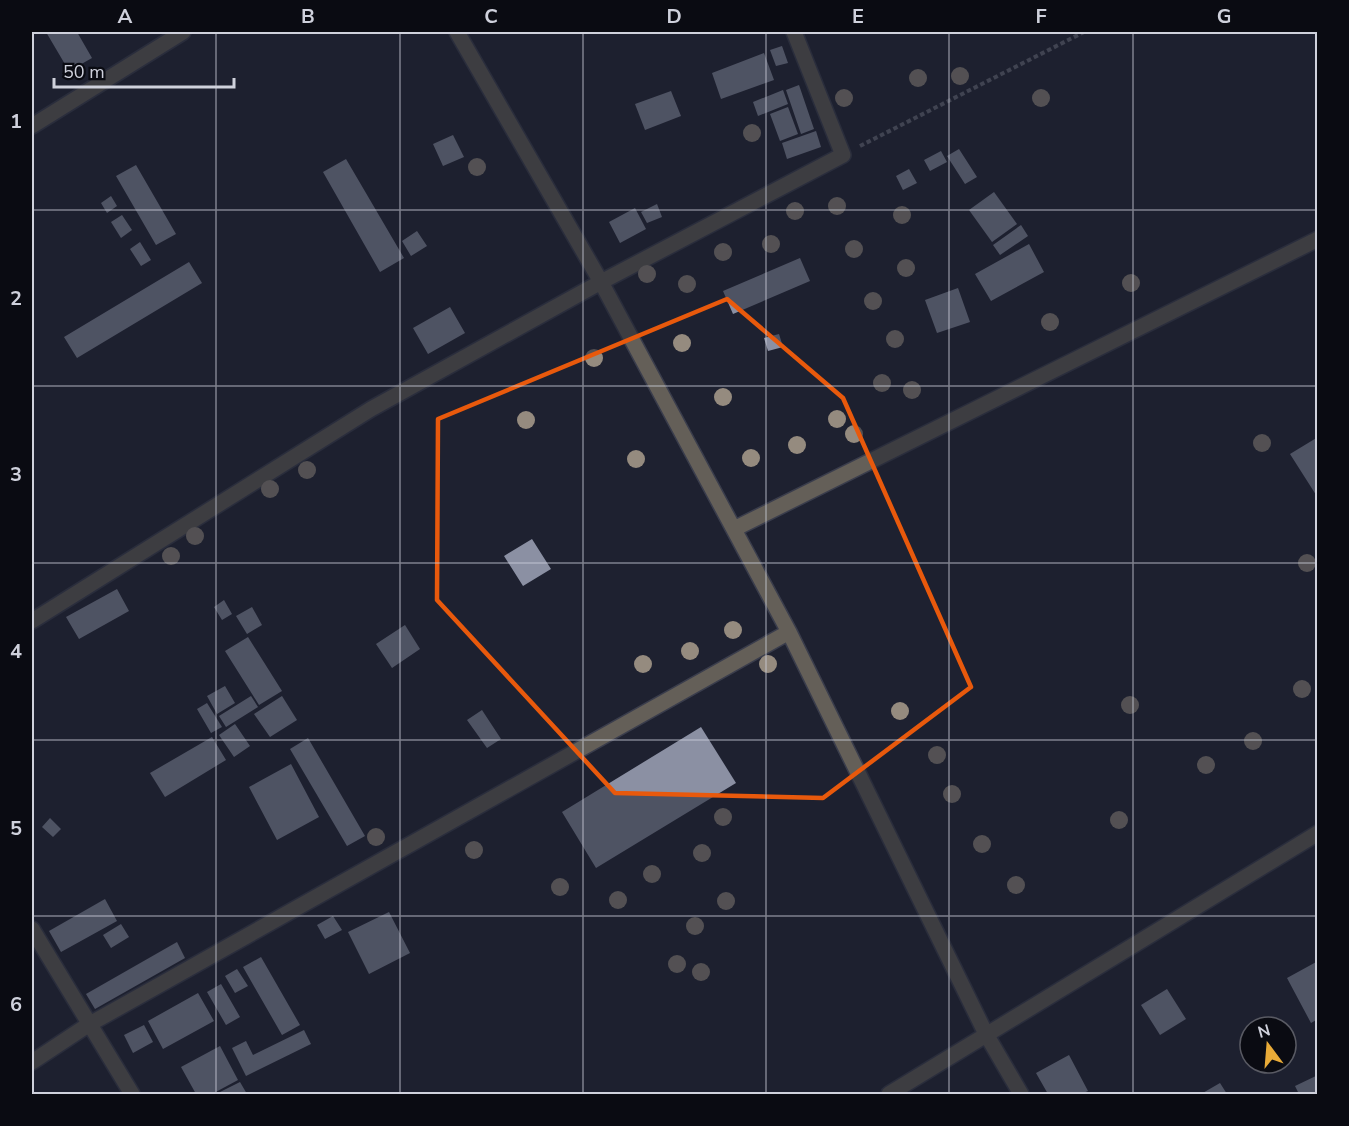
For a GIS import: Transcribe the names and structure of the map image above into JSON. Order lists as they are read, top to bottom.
{
  "scale_bar": "50 m",
  "north": "top",
  "grid": {
    "columns": [
      "A",
      "B",
      "C",
      "D",
      "E",
      "F",
      "G"
    ],
    "rows": [
      "1",
      "2",
      "3",
      "4",
      "5",
      "6"
    ]
  }
}
